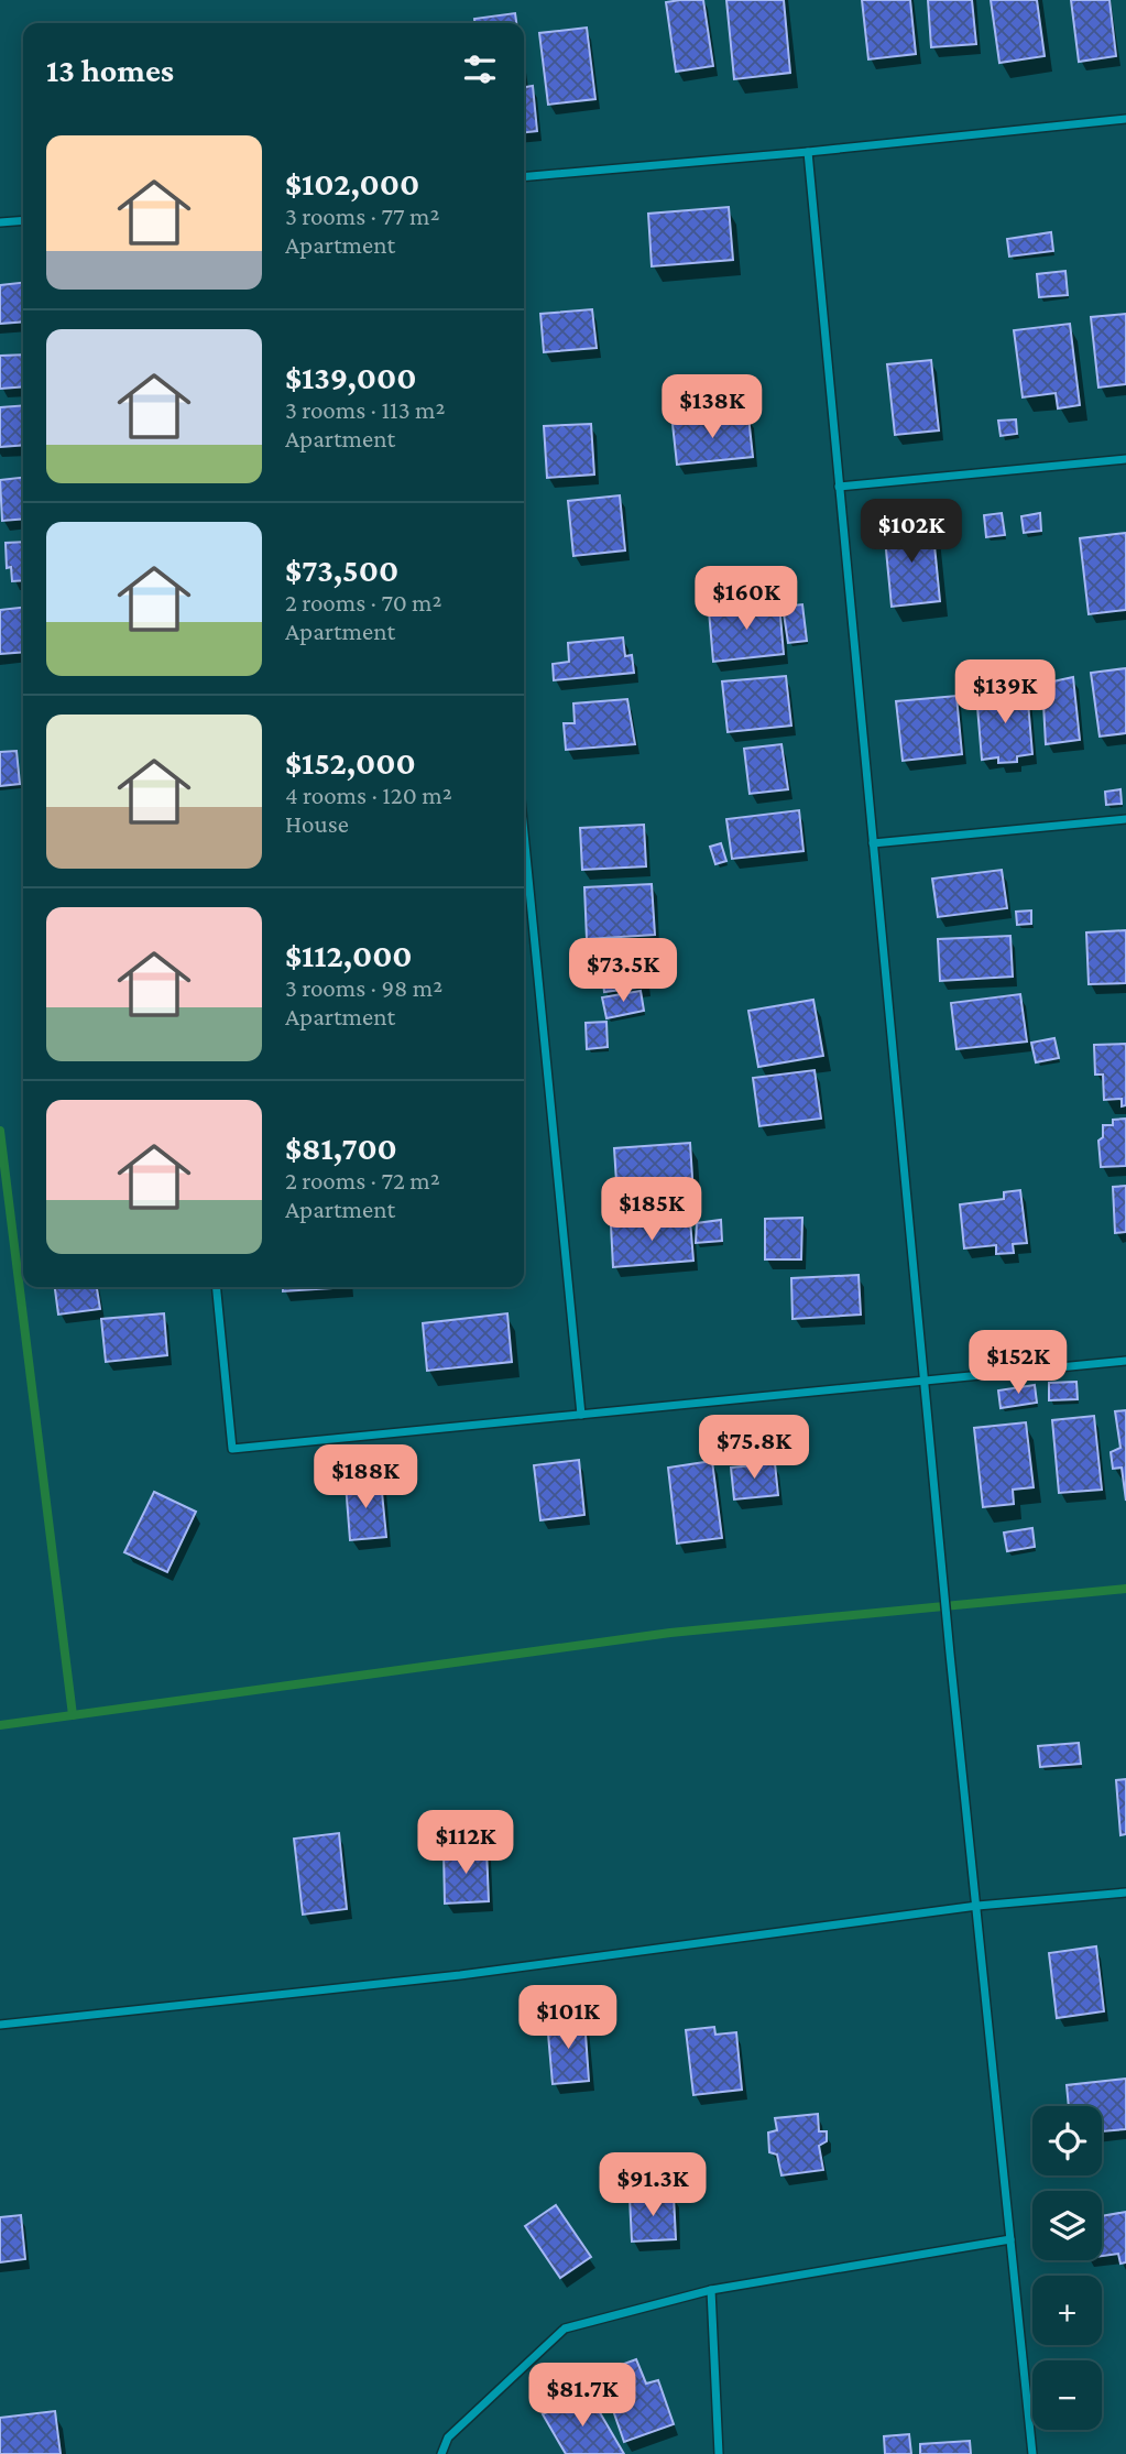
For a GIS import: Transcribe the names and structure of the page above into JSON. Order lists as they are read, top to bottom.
{
  "page": {
    "heading": "13 homes",
    "list": [
      {
        "name": "$102,000",
        "note": "3 rooms · 77 m² · Apartment"
      },
      {
        "name": "$139,000",
        "note": "3 rooms · 113 m² · Apartment"
      },
      {
        "name": "$73,500",
        "note": "2 rooms · 70 m² · Apartment"
      },
      {
        "name": "$152,000",
        "note": "4 rooms · 120 m² · House"
      },
      {
        "name": "$112,000",
        "note": "3 rooms · 98 m² · Apartment"
      },
      {
        "name": "$81,700",
        "note": "2 rooms · 72 m² · Apartment"
      }
    ],
    "price": [
      "$138K",
      "$102K",
      "$160K",
      "$139K",
      "$73.5K",
      "$185K",
      "$152K",
      "$75.8K",
      "$188K",
      "$112K",
      "$101K",
      "$91.3K",
      "$81.7K"
    ],
    "map_buttons": ["+", "−"]
  }
}
